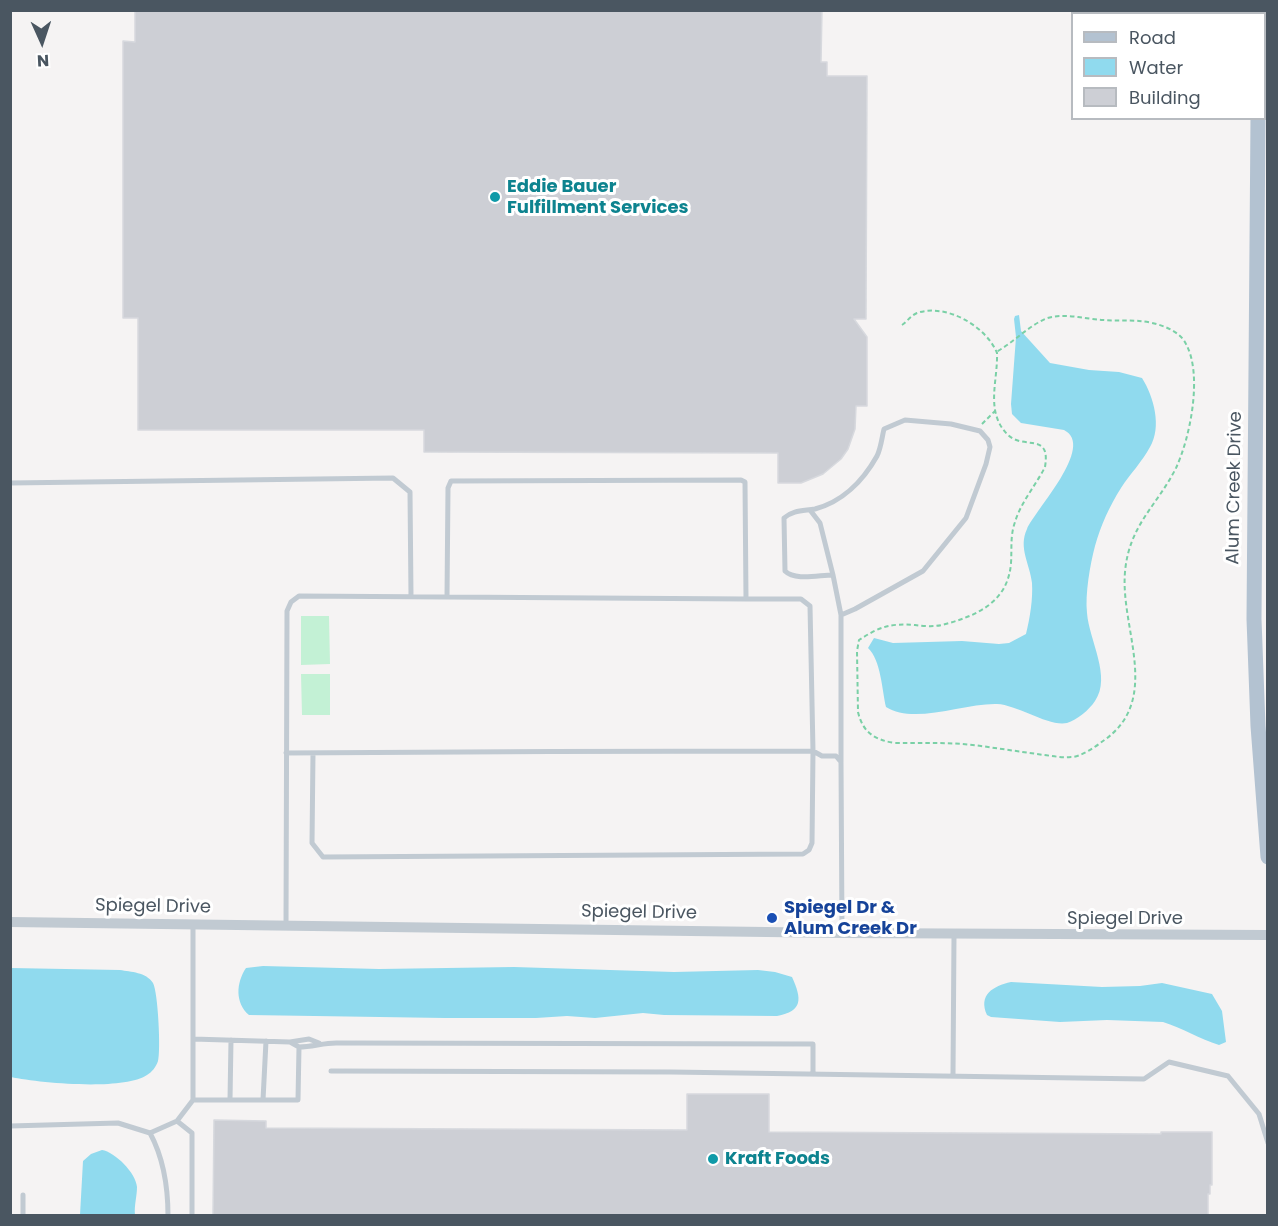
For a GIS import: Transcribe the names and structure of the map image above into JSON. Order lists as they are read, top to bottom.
{
  "streets": {
    "main road": ["Alum Creek Drive"],
    "street": ["Spiegel Drive"]
  },
  "places": ["Eddie Bauer Fulfillment Services", "Spiegel Dr & Alum Creek Dr", "Kraft Foods"],
  "legend": ["Road", "Water", "Building"],
  "north": "bottom"
}
